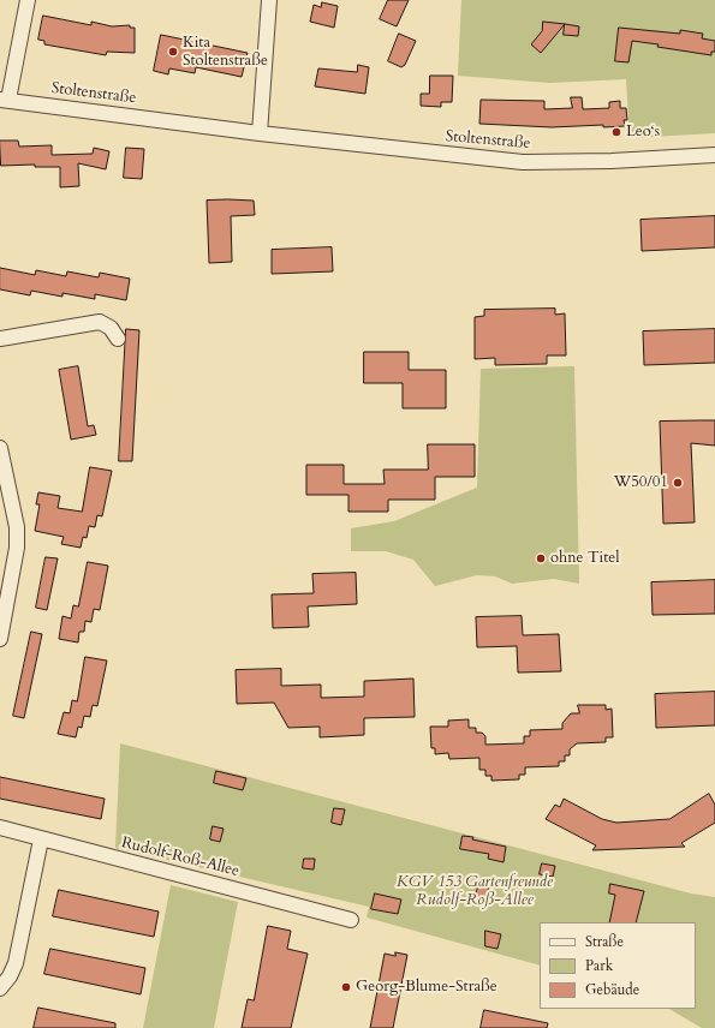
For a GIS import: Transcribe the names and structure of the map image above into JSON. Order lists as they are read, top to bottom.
{
  "streets": {
    "street": ["Stoltenstraße", "Rudolf-Roß-Allee"]
  },
  "parks": ["KGV 153 Gartenfreunde Rudolf-Roß-Allee"],
  "places": [
    "Kita Stoltenstraße",
    "Leo‘s",
    "W50/01",
    "ohne Titel",
    "Georg-Blume-Straße"
  ],
  "legend": ["Straße", "Park", "Gebäude"]
}
